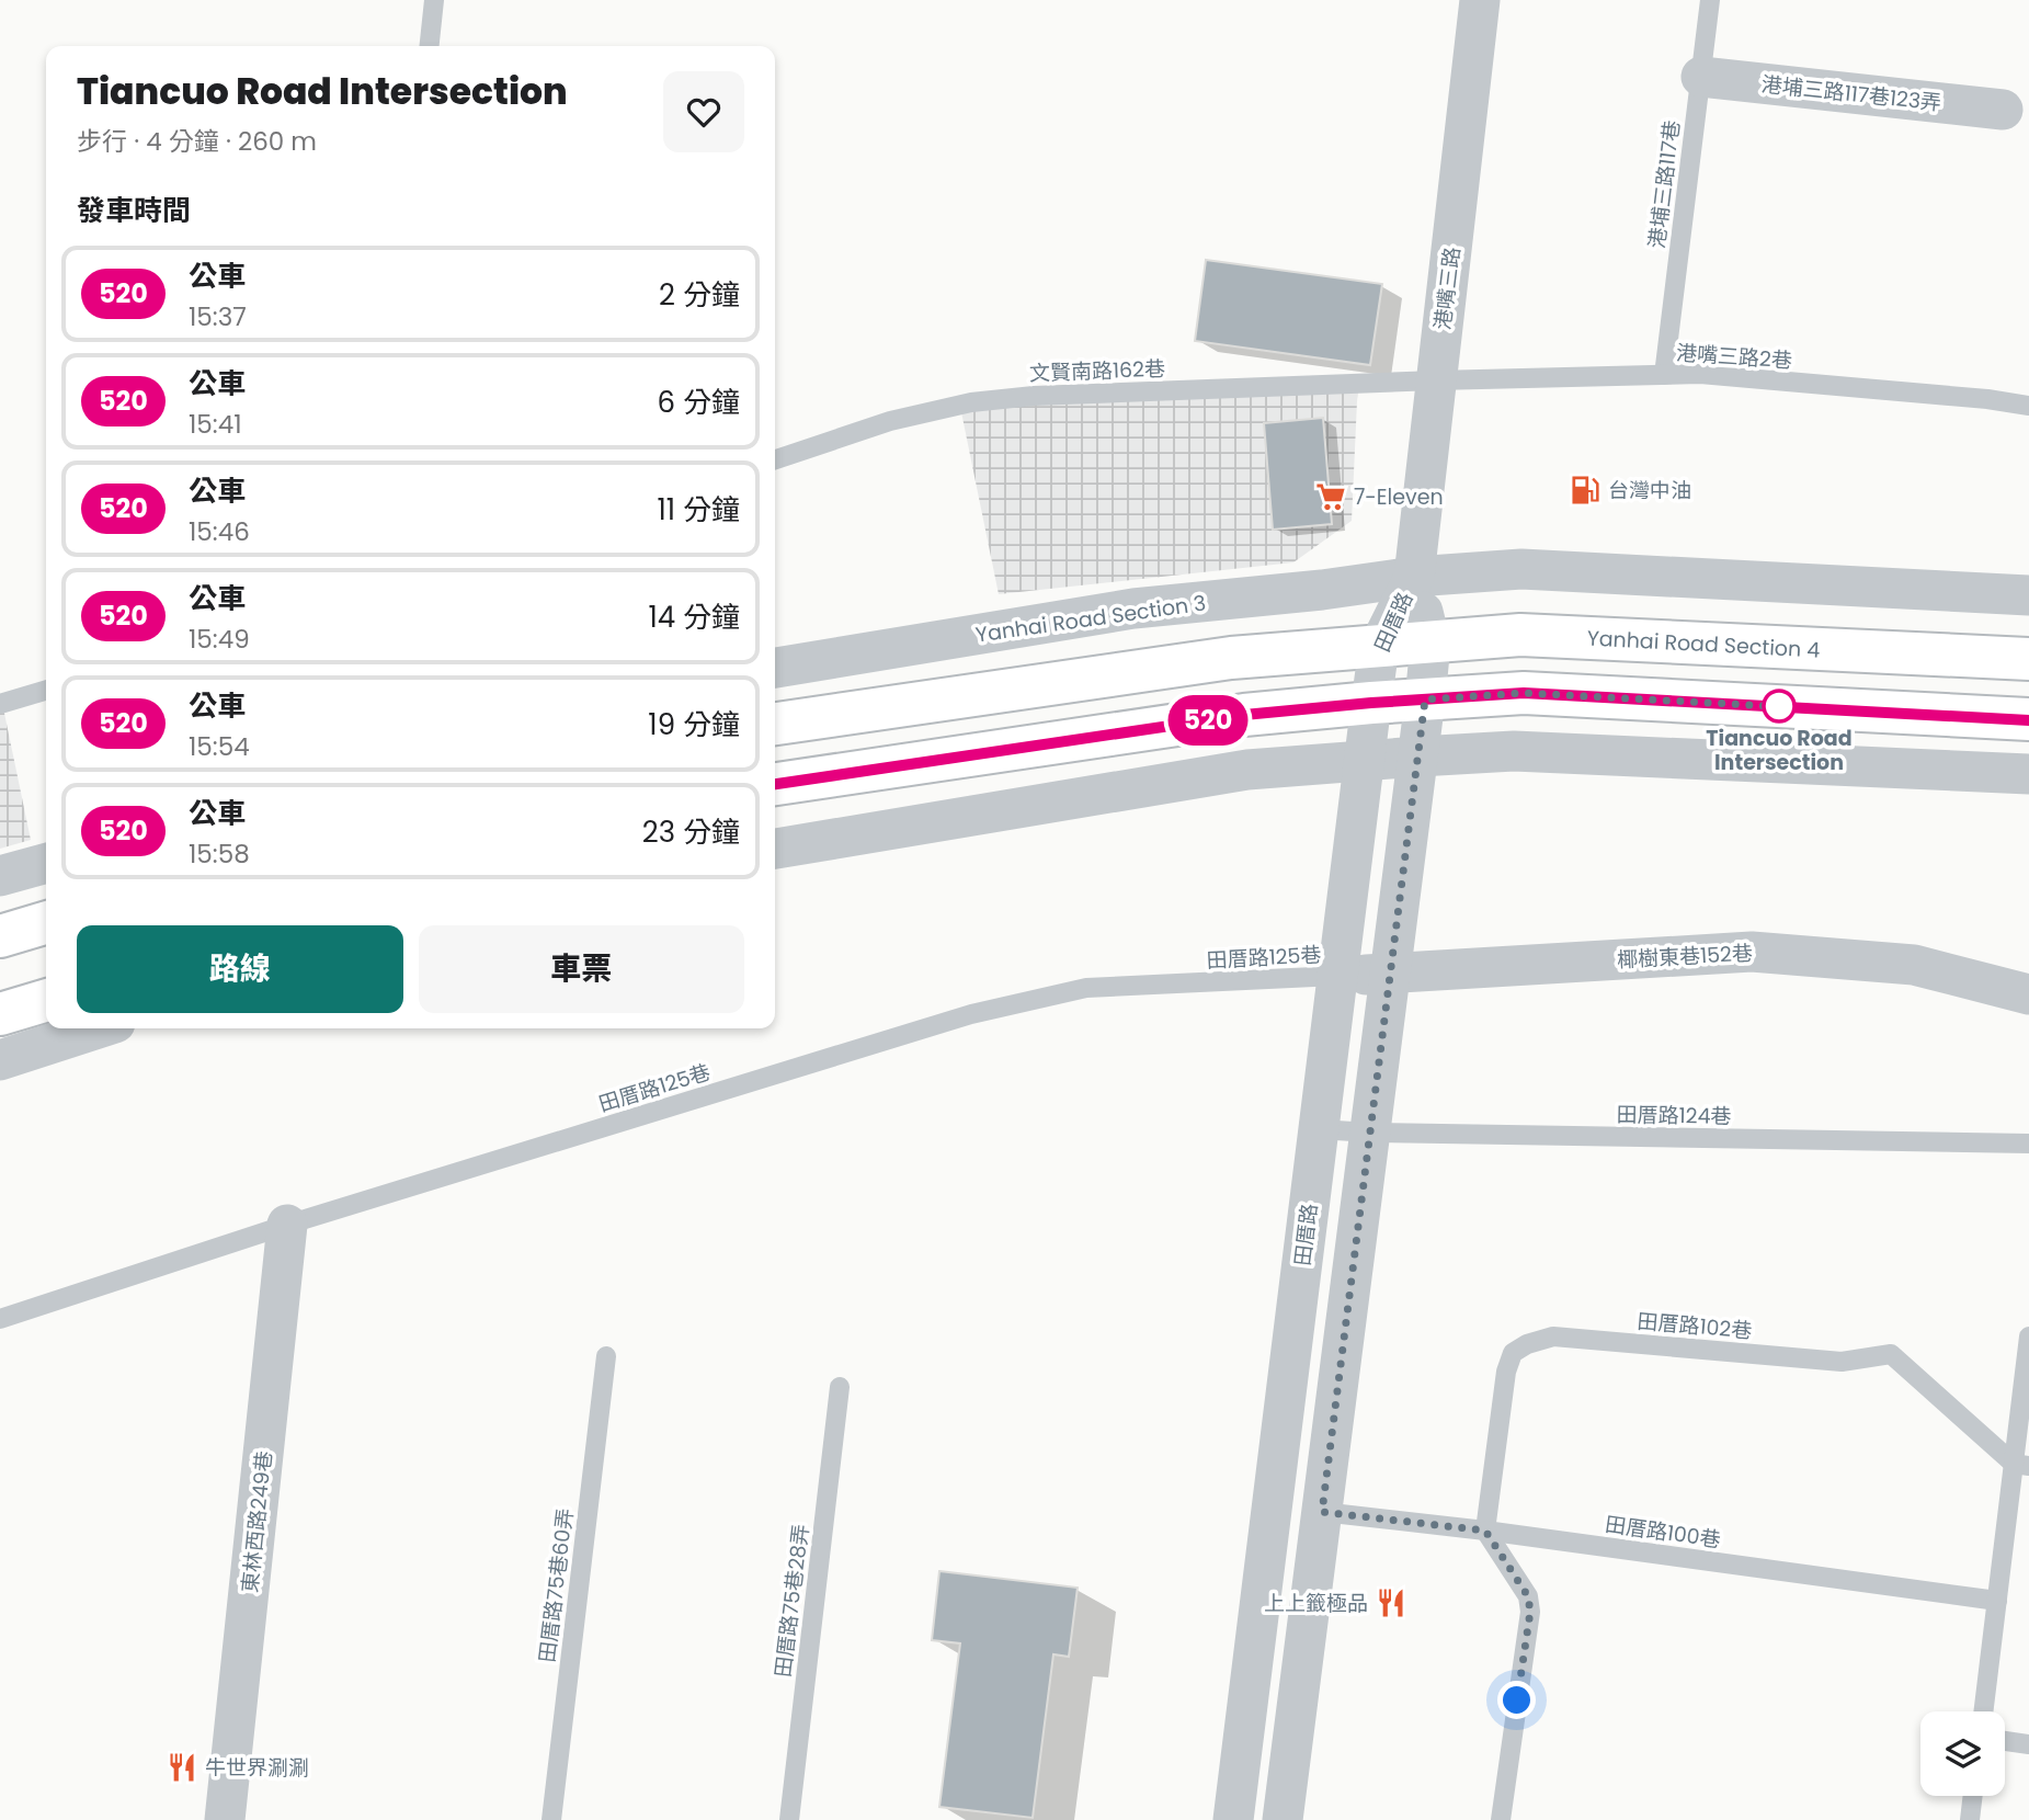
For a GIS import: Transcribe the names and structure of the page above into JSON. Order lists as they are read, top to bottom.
{
  "streets": {
    "main road": ["Yanhai Road Section 4"],
    "street": [
      "港埔三路117巷123弄",
      "港嘴三路",
      "Yanhai Road Section 3",
      "田厝路",
      "椰樹東巷152巷",
      "東林西路249巷"
    ],
    "lane": [
      "港埔三路117巷",
      "港嘴三路2巷",
      "文賢南路162巷",
      "田厝路125巷",
      "田厝路124巷",
      "田厝路102巷",
      "田厝路100巷",
      "田厝路75巷60弄",
      "田厝路75巷28弄"
    ]
  },
  "crossings": [
    ["港埔三路117巷123弄", "港埔三路117巷"],
    ["港埔三路117巷", "港嘴三路2巷"],
    ["港嘴三路", "港嘴三路2巷"],
    ["港嘴三路", "文賢南路162巷"],
    ["港嘴三路", "Yanhai Road Section 3"],
    ["港嘴三路", "田厝路"],
    ["港嘴三路2巷", "文賢南路162巷"],
    ["Yanhai Road Section 3", "田厝路"],
    ["田厝路", "Yanhai Road Section 4"],
    ["田厝路", "椰樹東巷152巷"],
    ["田厝路", "田厝路125巷"],
    ["田厝路", "田厝路124巷"],
    ["田厝路", "田厝路100巷"],
    ["椰樹東巷152巷", "田厝路125巷"],
    ["田厝路125巷", "東林西路249巷"],
    ["田厝路102巷", "田厝路100巷"]
  ],
  "places": {
    "fuel station": ["台灣中油"],
    "supermarket": ["7-Eleven"],
    "other": ["Tiancuo Road Intersection"],
    "restaurant": ["上上籤極品", "牛世界涮涮"]
  },
  "lines": ["bus line 520"],
  "page": {
    "on_map": "520",
    "heading": [
      ["Tiancuo Road Intersection", "步行 · 4 分鐘 · 260 m"],
      "發車時間"
    ],
    "list": [
      {
        "mark": "520",
        "name": "公車",
        "note": "15:37",
        "value": "2 分鐘"
      },
      {
        "mark": "520",
        "name": "公車",
        "note": "15:41",
        "value": "6 分鐘"
      },
      {
        "mark": "520",
        "name": "公車",
        "note": "15:46",
        "value": "11 分鐘"
      },
      {
        "mark": "520",
        "name": "公車",
        "note": "15:49",
        "value": "14 分鐘"
      },
      {
        "mark": "520",
        "name": "公車",
        "note": "15:54",
        "value": "19 分鐘"
      },
      {
        "mark": "520",
        "name": "公車",
        "note": "15:58",
        "value": "23 分鐘"
      }
    ],
    "buttons": ["路線", "車票"]
  }
}
